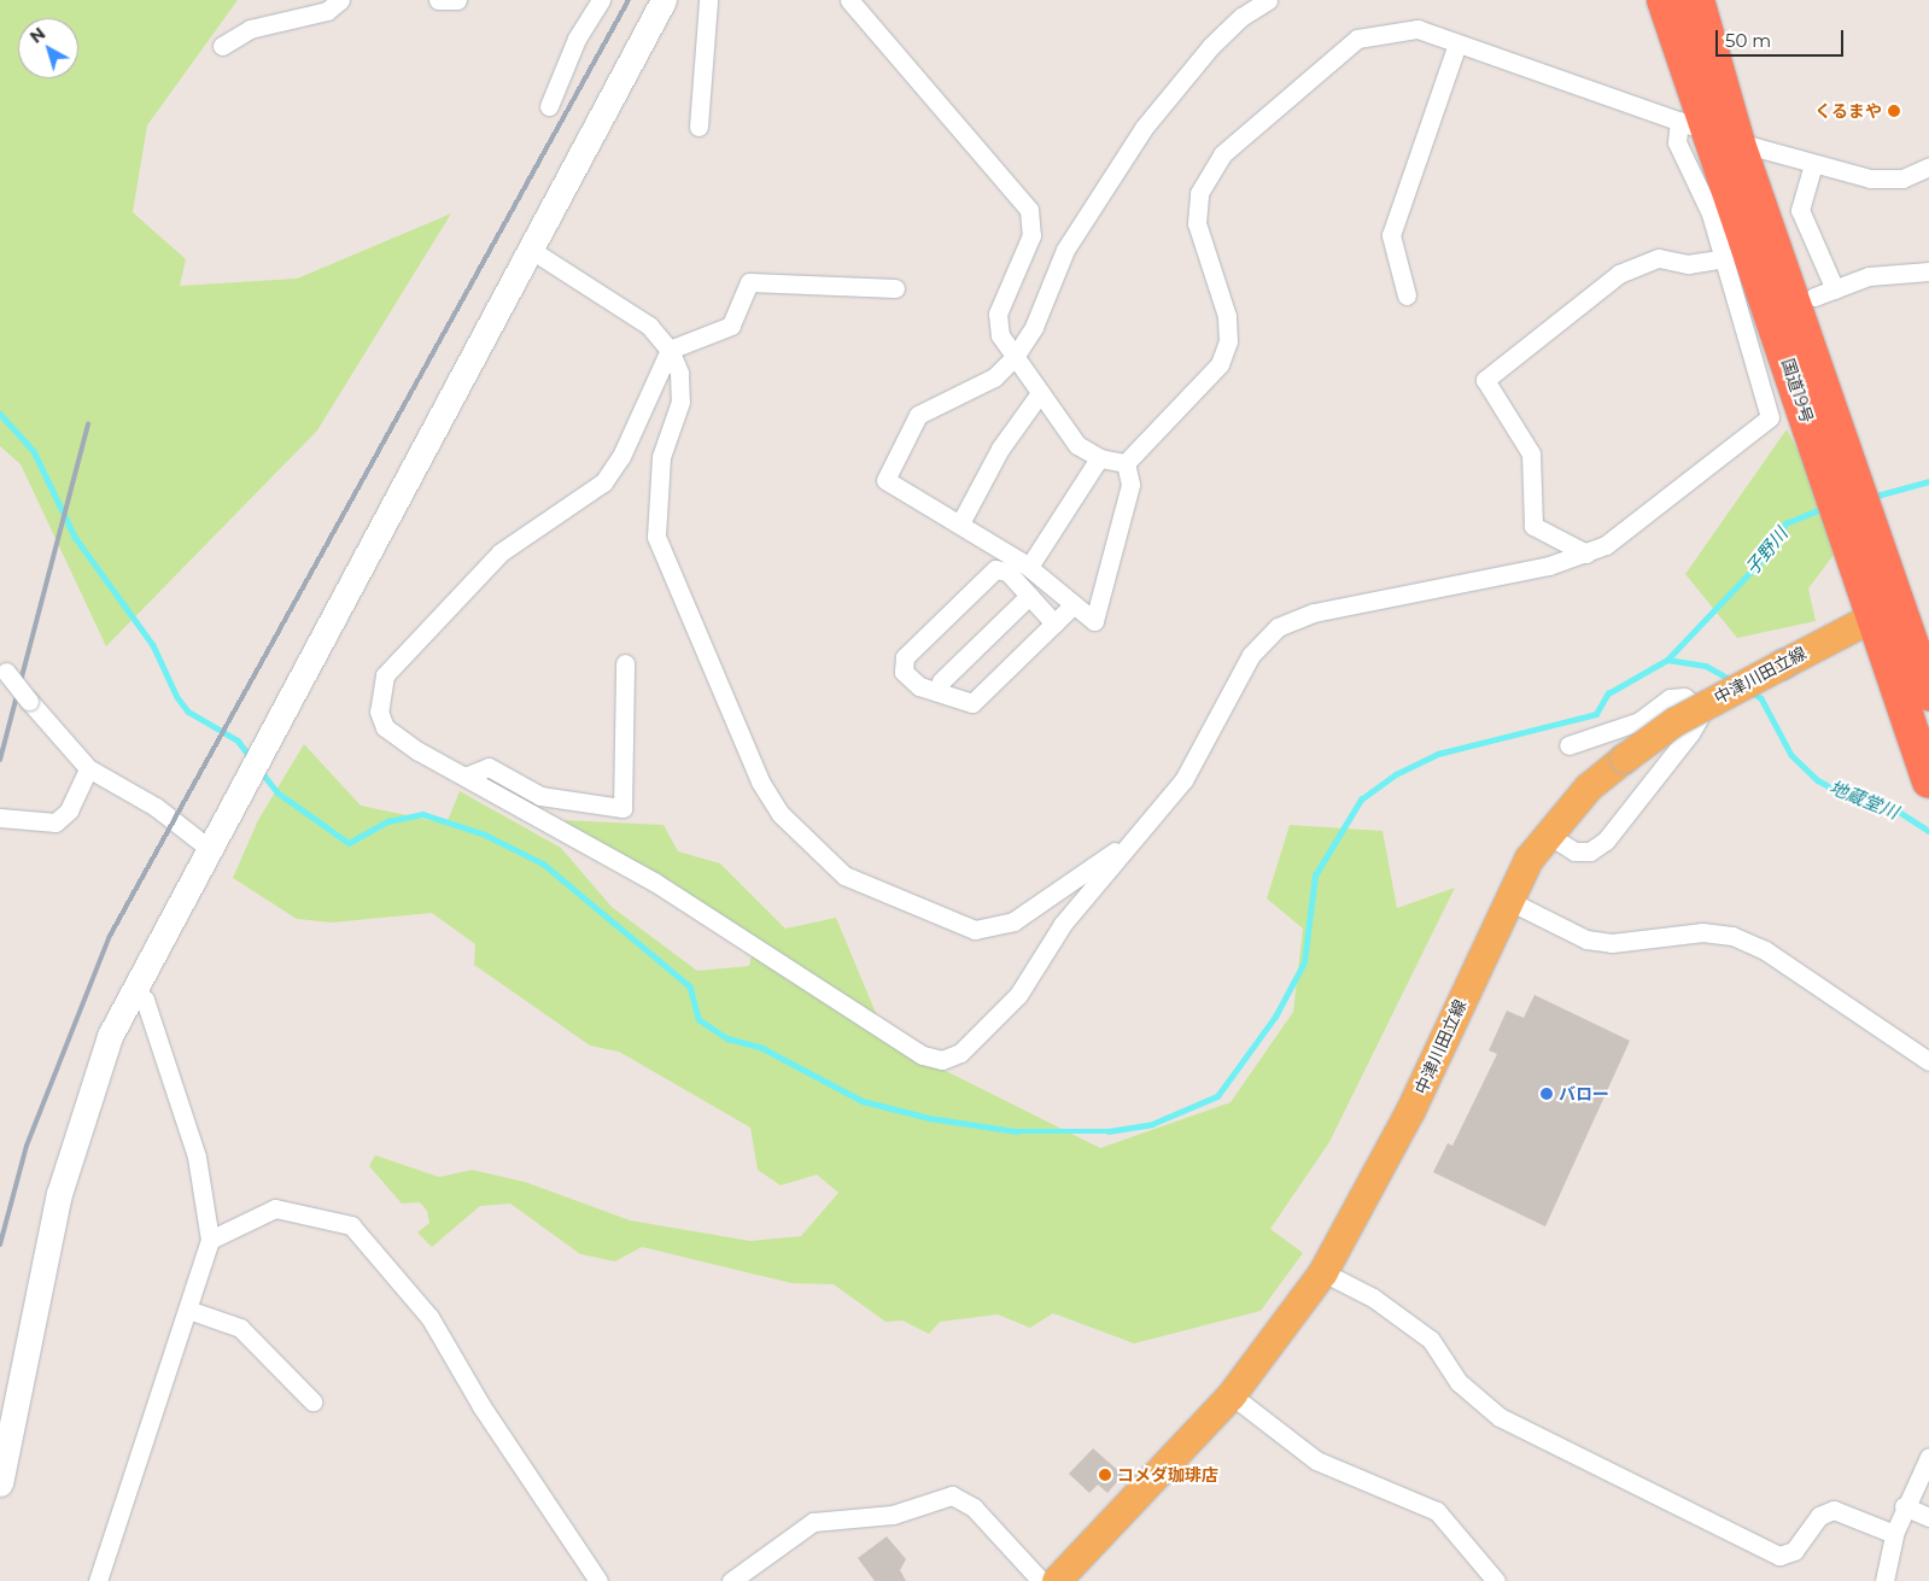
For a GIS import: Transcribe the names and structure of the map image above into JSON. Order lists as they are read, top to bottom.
{
  "streets": {
    "highway": ["国道19号"],
    "main road": ["中津川田立線"]
  },
  "crossings": [
    ["国道19号", "中津川田立線"]
  ],
  "water": ["子野川", "地蔵堂川"],
  "places": ["くるまや", "バロー", "コメダ珈琲店"],
  "scale_bar": "50 m",
  "north": "top left"
}
